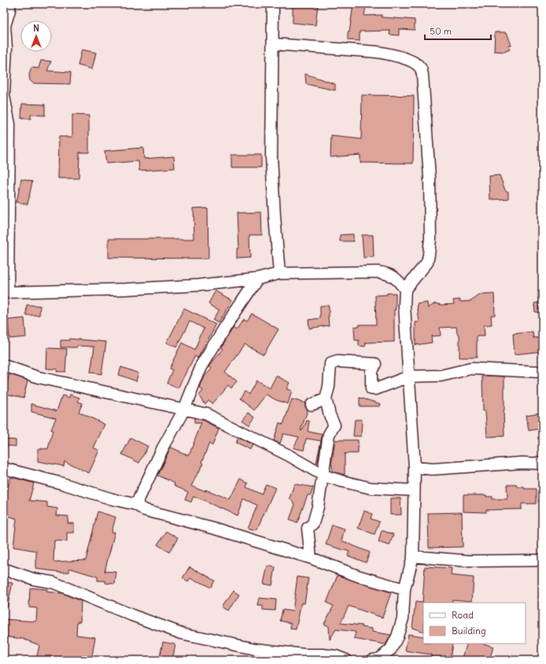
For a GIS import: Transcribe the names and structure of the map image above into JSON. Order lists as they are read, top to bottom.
{
  "legend": ["Road", "Building"],
  "scale_bar": "50 m",
  "north": "top"
}
